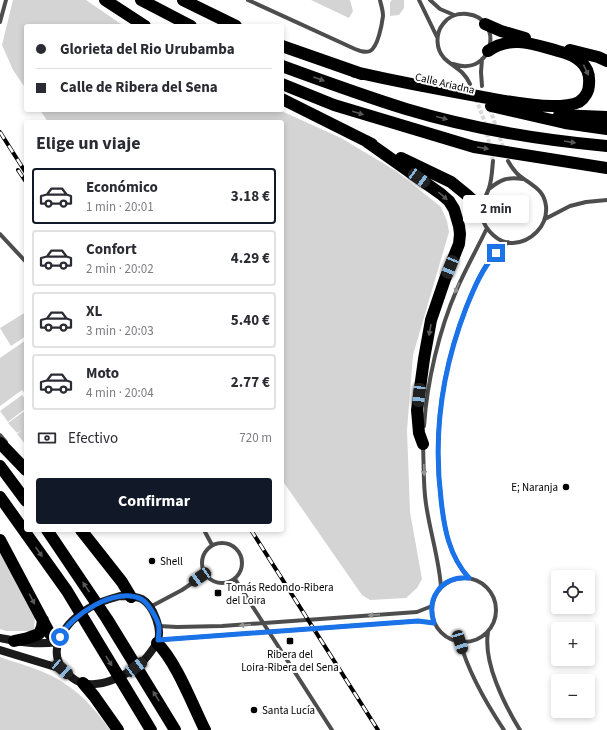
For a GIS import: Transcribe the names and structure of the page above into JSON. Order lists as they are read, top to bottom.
{
  "streets": {
    "highway": ["Calle Ariadna"]
  },
  "places": {
    "other": ["E; Naranja", "Shell", "Santa Lucía"],
    "transit": ["Tomás Redondo-Ribera del Loira", "Ribera del Loira-Ribera del Sena"]
  },
  "page": {
    "banner": ["Glorieta del Rio Urubamba", "Calle de Ribera del Sena"],
    "heading": "Elige un viaje",
    "list": [
      {
        "name": "Económico",
        "note": "1 min · 20:01",
        "value": "3.18 €"
      },
      {
        "name": "Confort",
        "note": "2 min · 20:02",
        "value": "4.29 €"
      },
      {
        "name": "XL",
        "note": "3 min · 20:03",
        "value": "5.40 €"
      },
      {
        "name": "Moto",
        "note": "4 min · 20:04",
        "value": "2.77 €"
      }
    ],
    "bubble": "2 min",
    "pay": ["Efectivo", "720 m"],
    "buttons": "Confirmar",
    "map_buttons": ["+", "−"]
  }
}
